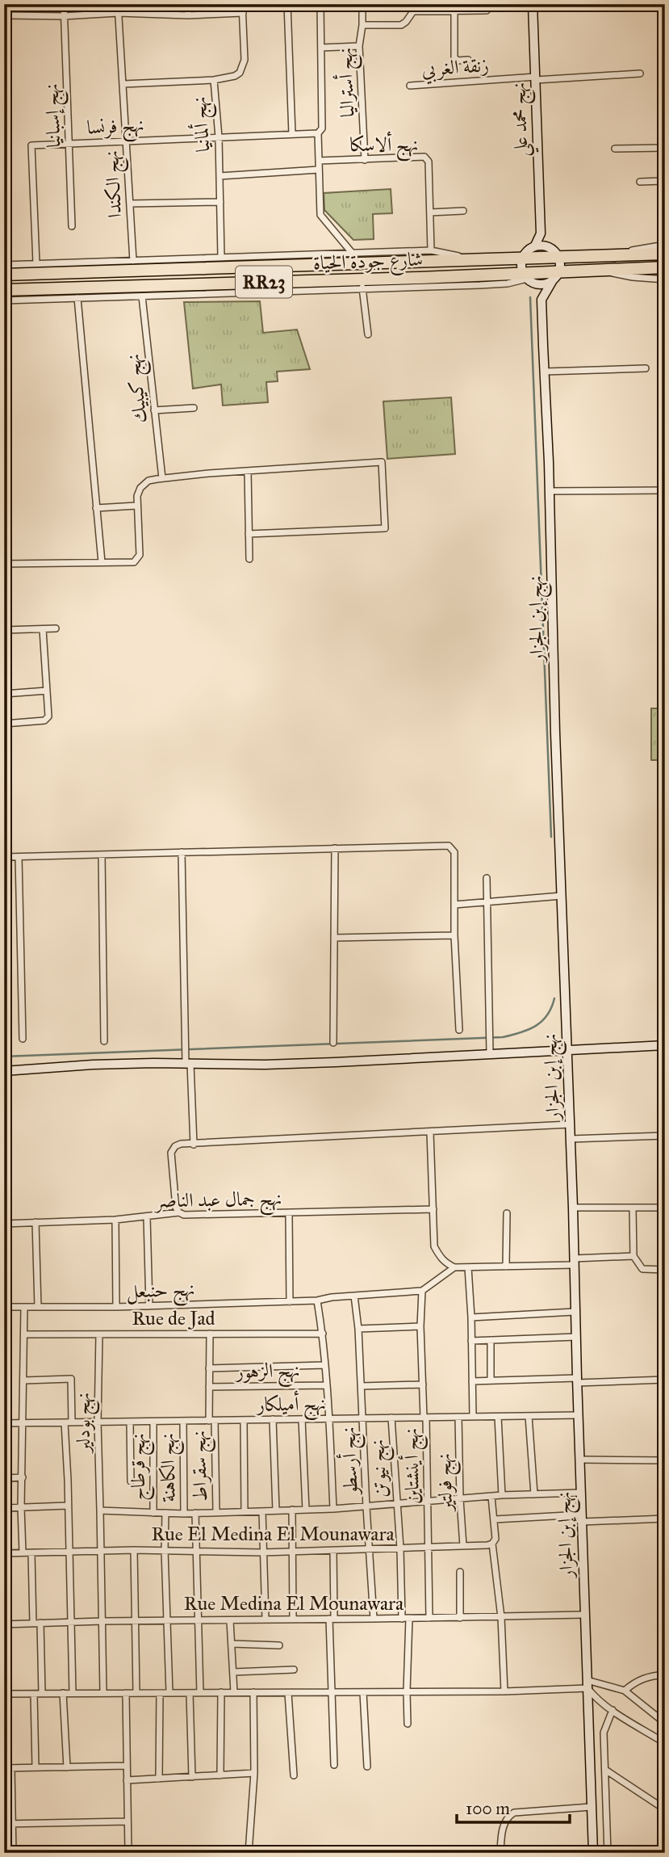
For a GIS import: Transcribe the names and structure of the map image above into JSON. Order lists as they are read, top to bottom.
{
  "streets": {
    "highway": ["شارع جودة الحياة", "RR23"],
    "street": [
      "زنقة الغربي",
      "نهج أستراليا",
      "نهج إسبانيا",
      "نهج محمد علي",
      "نهج ألمانيا",
      "نهج فرنسا",
      "نهج ألاسكا",
      "نهج الكندا",
      "نهج كيبيك",
      "نهج إبن الجزار",
      "نهج جمال عبد الناصر",
      "نهج حنبعل",
      "Rue de Jad",
      "نهج الزهور",
      "نهج أميلكار",
      "نهج بودلير",
      "نهج أرسطو",
      "نهج سقراط",
      "نهج أينشتاين",
      "نهج قرطاج",
      "نهج الكاهنة",
      "نهج نيوتن",
      "نهج فولتير",
      "Rue El Medina El Mounawara",
      "Rue Medina El Mounawara"
    ]
  },
  "crossings": [
    ["زنقة الغربي", "نهج محمد علي"],
    ["نهج أستراليا", "نهج ألاسكا"],
    ["نهج إسبانيا", "نهج فرنسا"],
    ["نهج ألمانيا", "نهج فرنسا"],
    ["نهج ألمانيا", "نهج الكندا"],
    ["نهج فرنسا", "نهج الكندا"],
    ["نهج إبن الجزار", "نهج أميلكار"],
    ["نهج إبن الجزار", "Rue Medina El Mounawara"],
    ["نهج حنبعل", "نهج أرسطو"],
    ["نهج حنبعل", "نهج أينشتاين"],
    ["Rue de Jad", "نهج بودلير"],
    ["Rue de Jad", "نهج سقراط"],
    ["نهج الزهور", "نهج سقراط"],
    ["نهج أميلكار", "نهج بودلير"],
    ["نهج أميلكار", "نهج أرسطو"],
    ["نهج أميلكار", "نهج سقراط"],
    ["نهج أميلكار", "نهج أينشتاين"],
    ["نهج أميلكار", "نهج قرطاج"],
    ["نهج أميلكار", "نهج الكاهنة"],
    ["نهج أميلكار", "نهج نيوتن"],
    ["نهج أميلكار", "نهج فولتير"],
    ["نهج بودلير", "Rue El Medina El Mounawara"],
    ["نهج بودلير", "Rue Medina El Mounawara"],
    ["نهج أرسطو", "Rue El Medina El Mounawara"],
    ["نهج أرسطو", "Rue Medina El Mounawara"],
    ["نهج أينشتاين", "Rue El Medina El Mounawara"],
    ["نهج أينشتاين", "Rue Medina El Mounawara"],
    ["نهج نيوتن", "Rue El Medina El Mounawara"],
    ["نهج نيوتن", "Rue Medina El Mounawara"],
    ["نهج فولتير", "Rue El Medina El Mounawara"]
  ],
  "scale_bar": "100 m"
}
